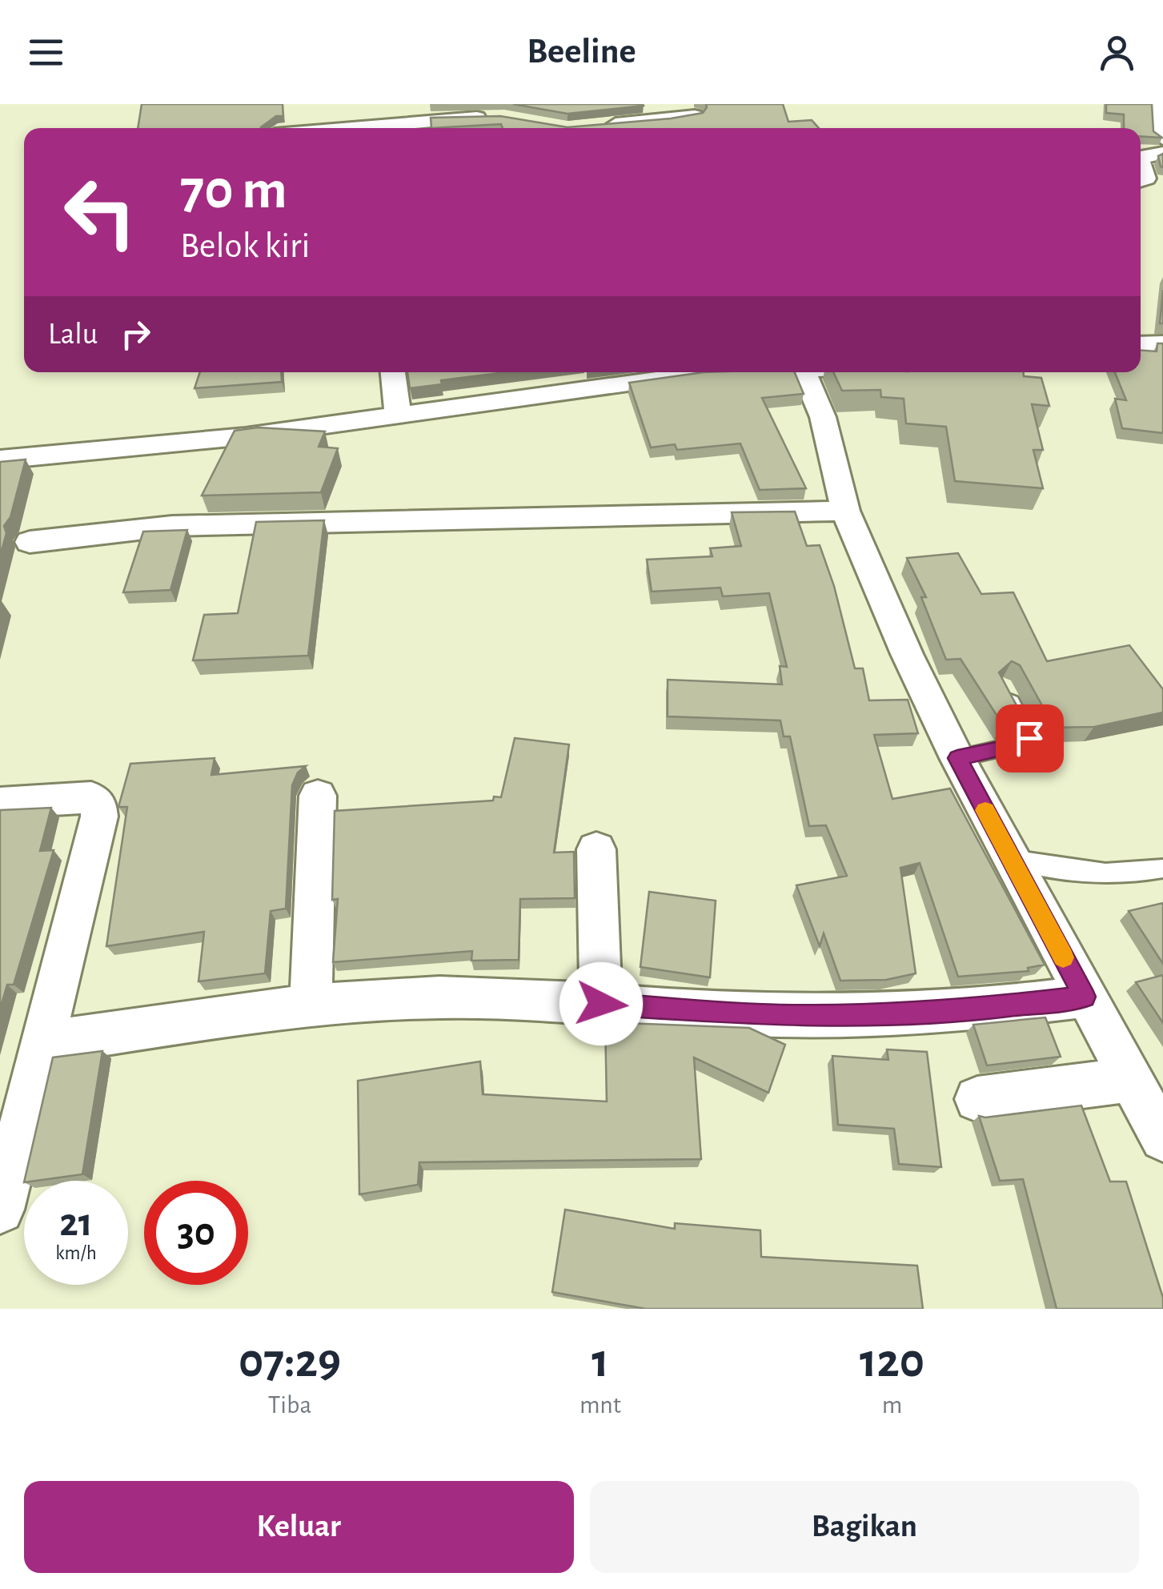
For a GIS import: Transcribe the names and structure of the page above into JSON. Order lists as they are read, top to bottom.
{
  "page": {
    "header": "Beeline",
    "turn": ["70 m", "Belok kiri"],
    "then": "Lalu",
    "speed": "21 km/h",
    "limit": "30",
    "eta": [
      "07:29",
      "Tiba",
      "1",
      "mnt",
      "120",
      "m"
    ],
    "buttons": ["Keluar", "Bagikan"]
  }
}
